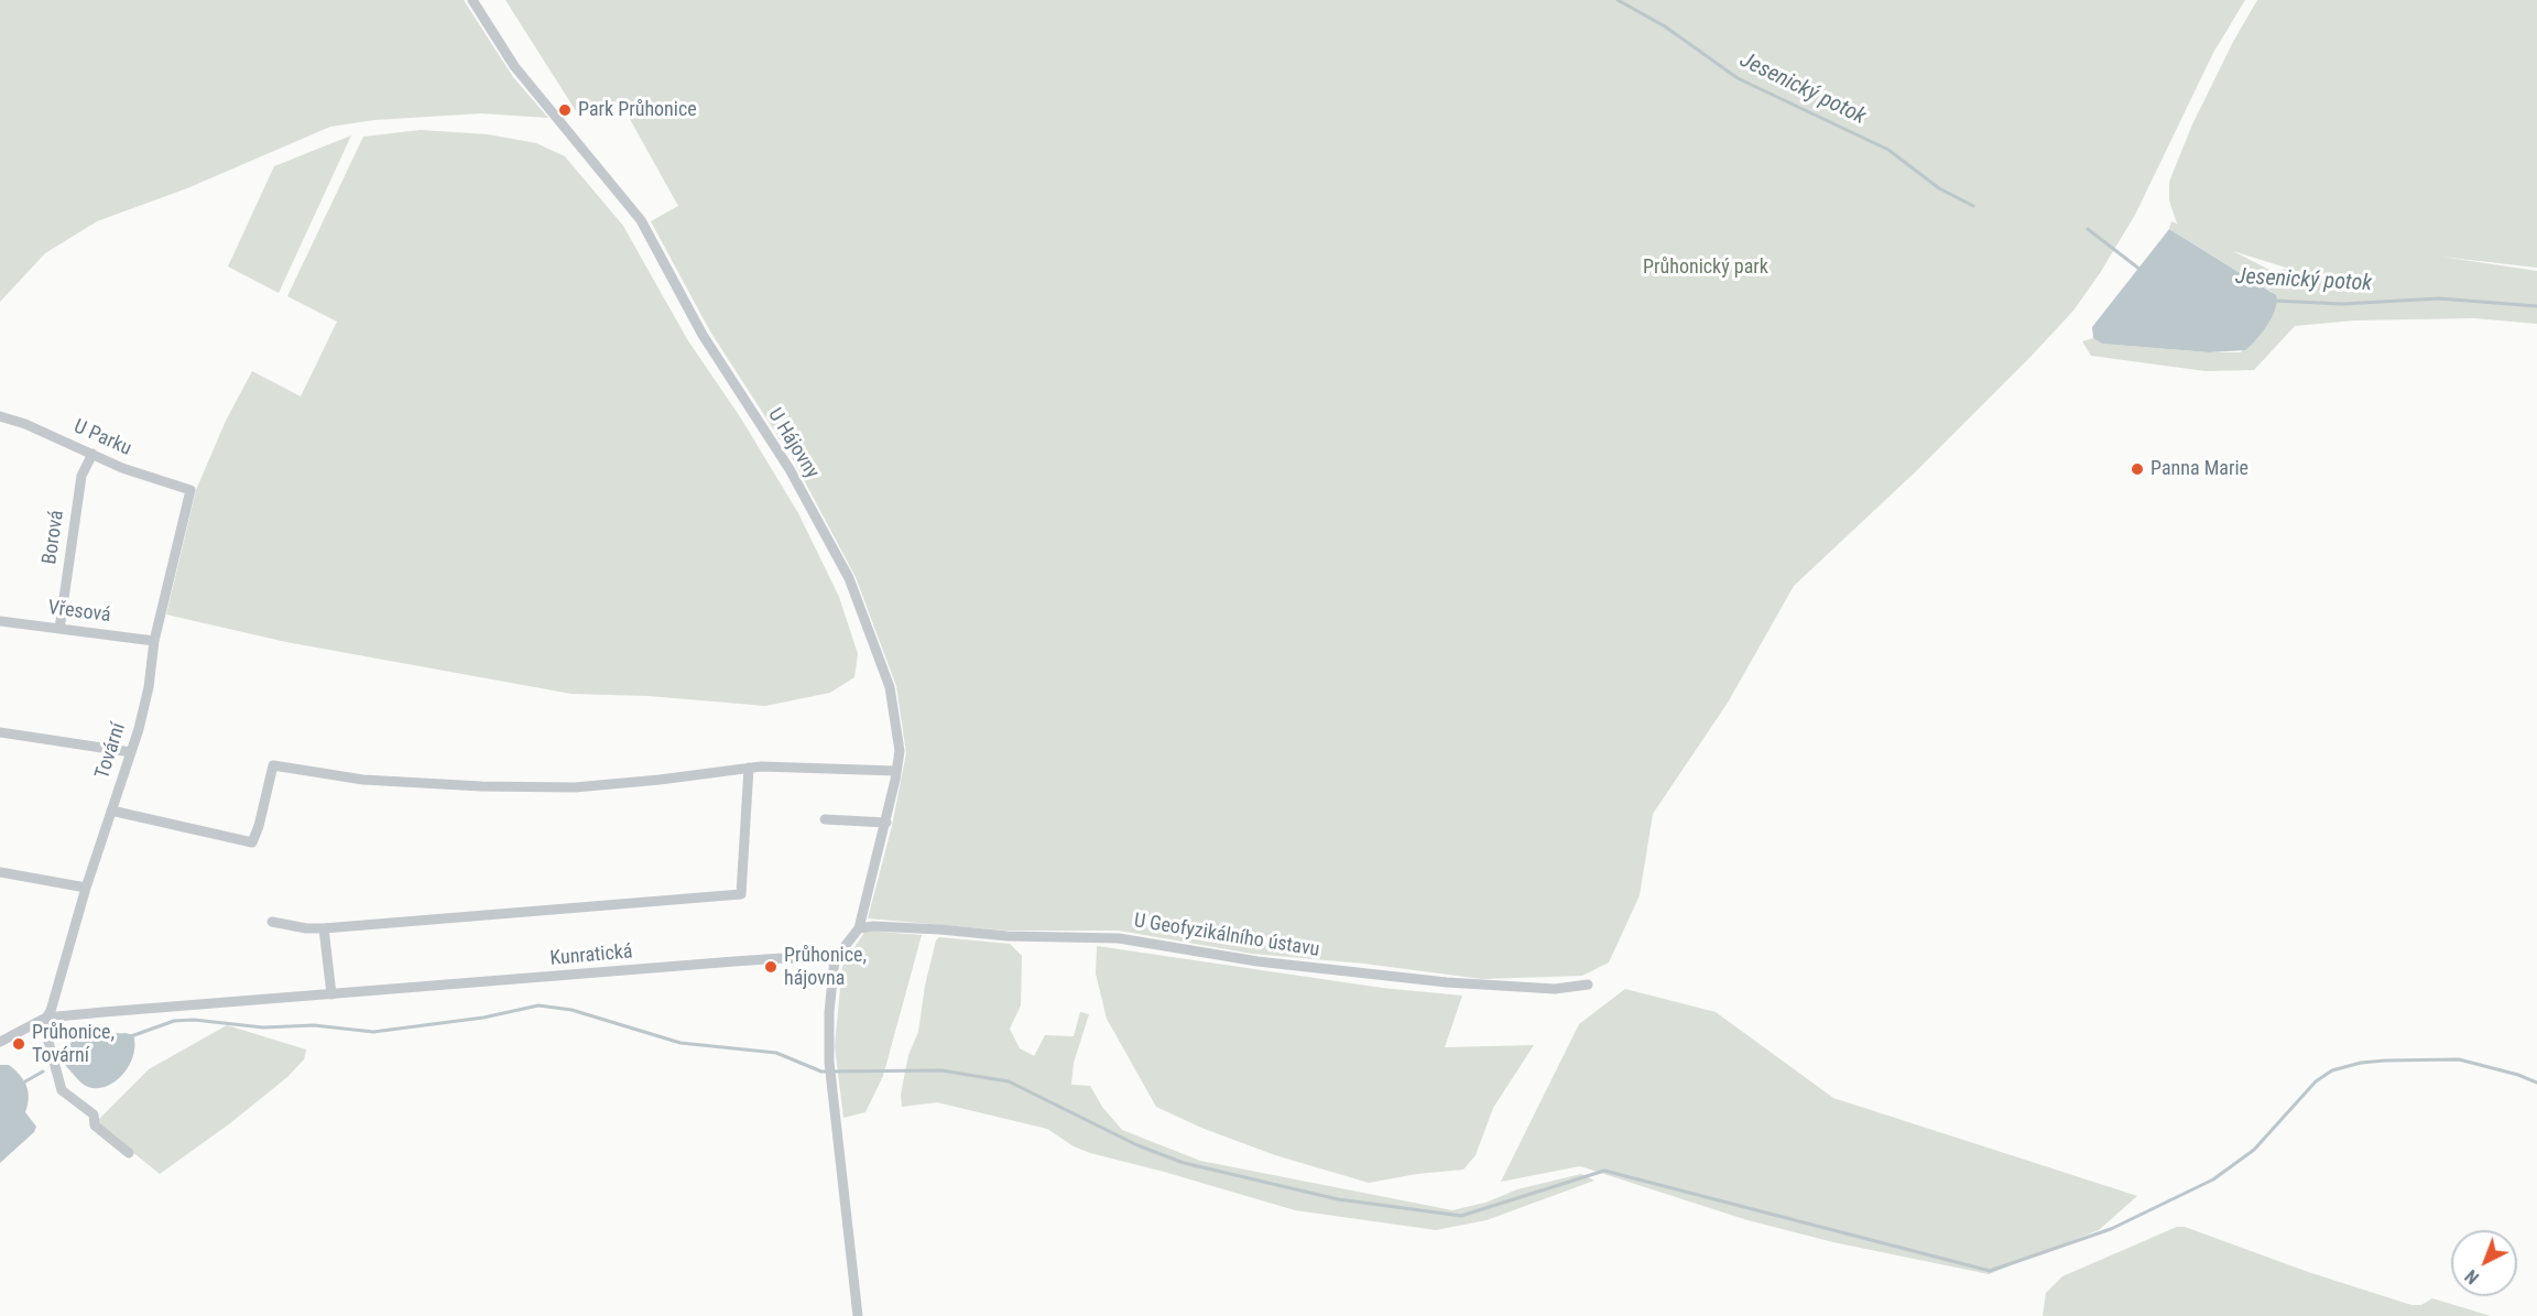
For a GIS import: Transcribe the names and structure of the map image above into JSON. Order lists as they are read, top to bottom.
{
  "streets": {
    "street": [
      "U Parku",
      "U Hájovny",
      "Borová",
      "Vřesová",
      "Tovární",
      "U Geofyzikálního ústavu",
      "Kunratická"
    ]
  },
  "crossings": [
    ["U Parku", "Borová"],
    ["U Parku", "Tovární"],
    ["U Hájovny", "U Geofyzikálního ústavu"],
    ["U Hájovny", "Kunratická"],
    ["Borová", "Vřesová"],
    ["Vřesová", "Tovární"],
    ["Tovární", "Kunratická"]
  ],
  "water": ["Jesenický potok"],
  "parks": ["Průhonický park"],
  "places": [
    "Park Průhonice",
    "Panna Marie",
    "Průhonice, hájovna",
    "Průhonice, Tovární"
  ],
  "north": "bottom left"
}
